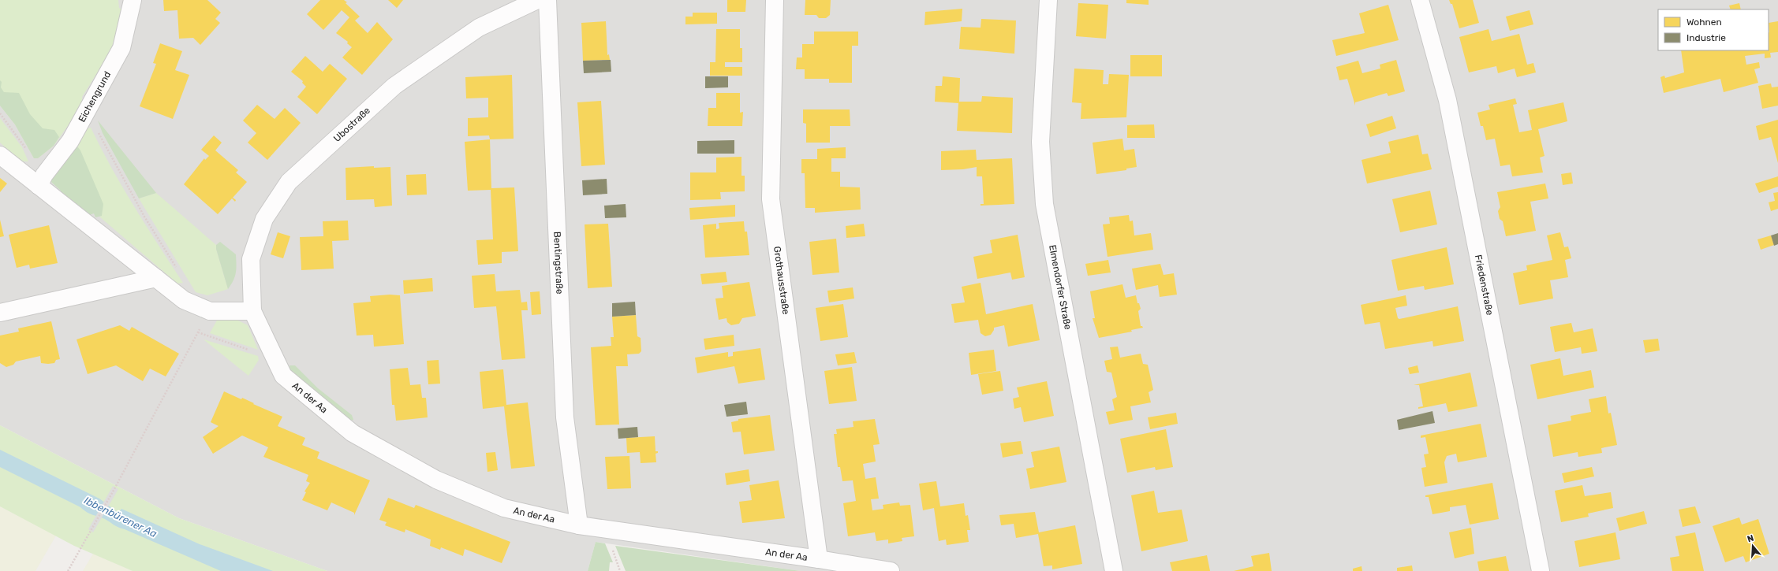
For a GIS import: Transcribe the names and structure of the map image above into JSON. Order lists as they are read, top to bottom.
{
  "streets": {
    "street": [
      "Eichengrund",
      "Ubostraße",
      "Bentingstraße",
      "Grothausstraße",
      "Friedenstraße",
      "Elmendorfer Straße",
      "An der Aa"
    ]
  },
  "crossings": [
    ["Ubostraße", "An der Aa"],
    ["Bentingstraße", "An der Aa"],
    ["Grothausstraße", "An der Aa"]
  ],
  "water": ["Ibbenbürener Aa"],
  "legend": ["Wohnen", "Industrie"],
  "north": "top"
}
